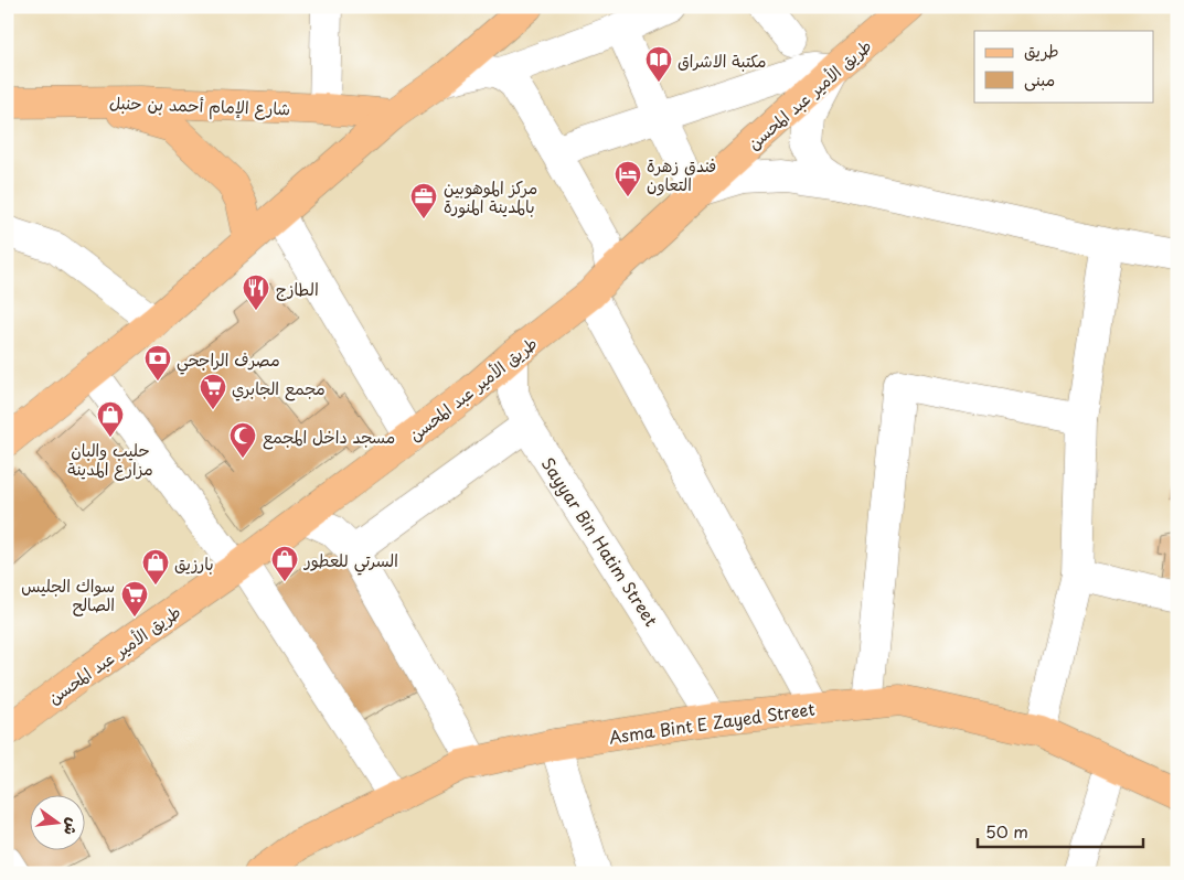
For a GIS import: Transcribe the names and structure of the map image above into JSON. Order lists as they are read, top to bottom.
{
  "streets": {
    "main road": ["طريق الأمير عبد المحسن", "شارع الإمام أحمد بن حنبل", "Asma Bint E Zayed Street"],
    "street": ["Sayyar Bin Hatim Street"]
  },
  "crossings": [
    ["طريق الأمير عبد المحسن", "Sayyar Bin Hatim Street"],
    ["Sayyar Bin Hatim Street", "Asma Bint E Zayed Street"]
  ],
  "places": {
    "library": ["مكتبة الاشراق"],
    "hotel": ["فندق زهرة التعاون"],
    "office": ["مركز الموهوبين بالمدينة المنورة"],
    "restaurant": ["الطازج"],
    "bank": ["مصرف الراجحي"],
    "supermarket": ["مجمع الجابري", "سواك الجليس الصالح"],
    "shop": ["حليب والبان مزارع المدينة", "السرتي للعطور", "بارزيق"],
    "mosque": ["مسجد داخل المجمع"]
  },
  "legend": ["طريق", "مبنى"],
  "scale_bar": "50 m",
  "north": "right"
}
